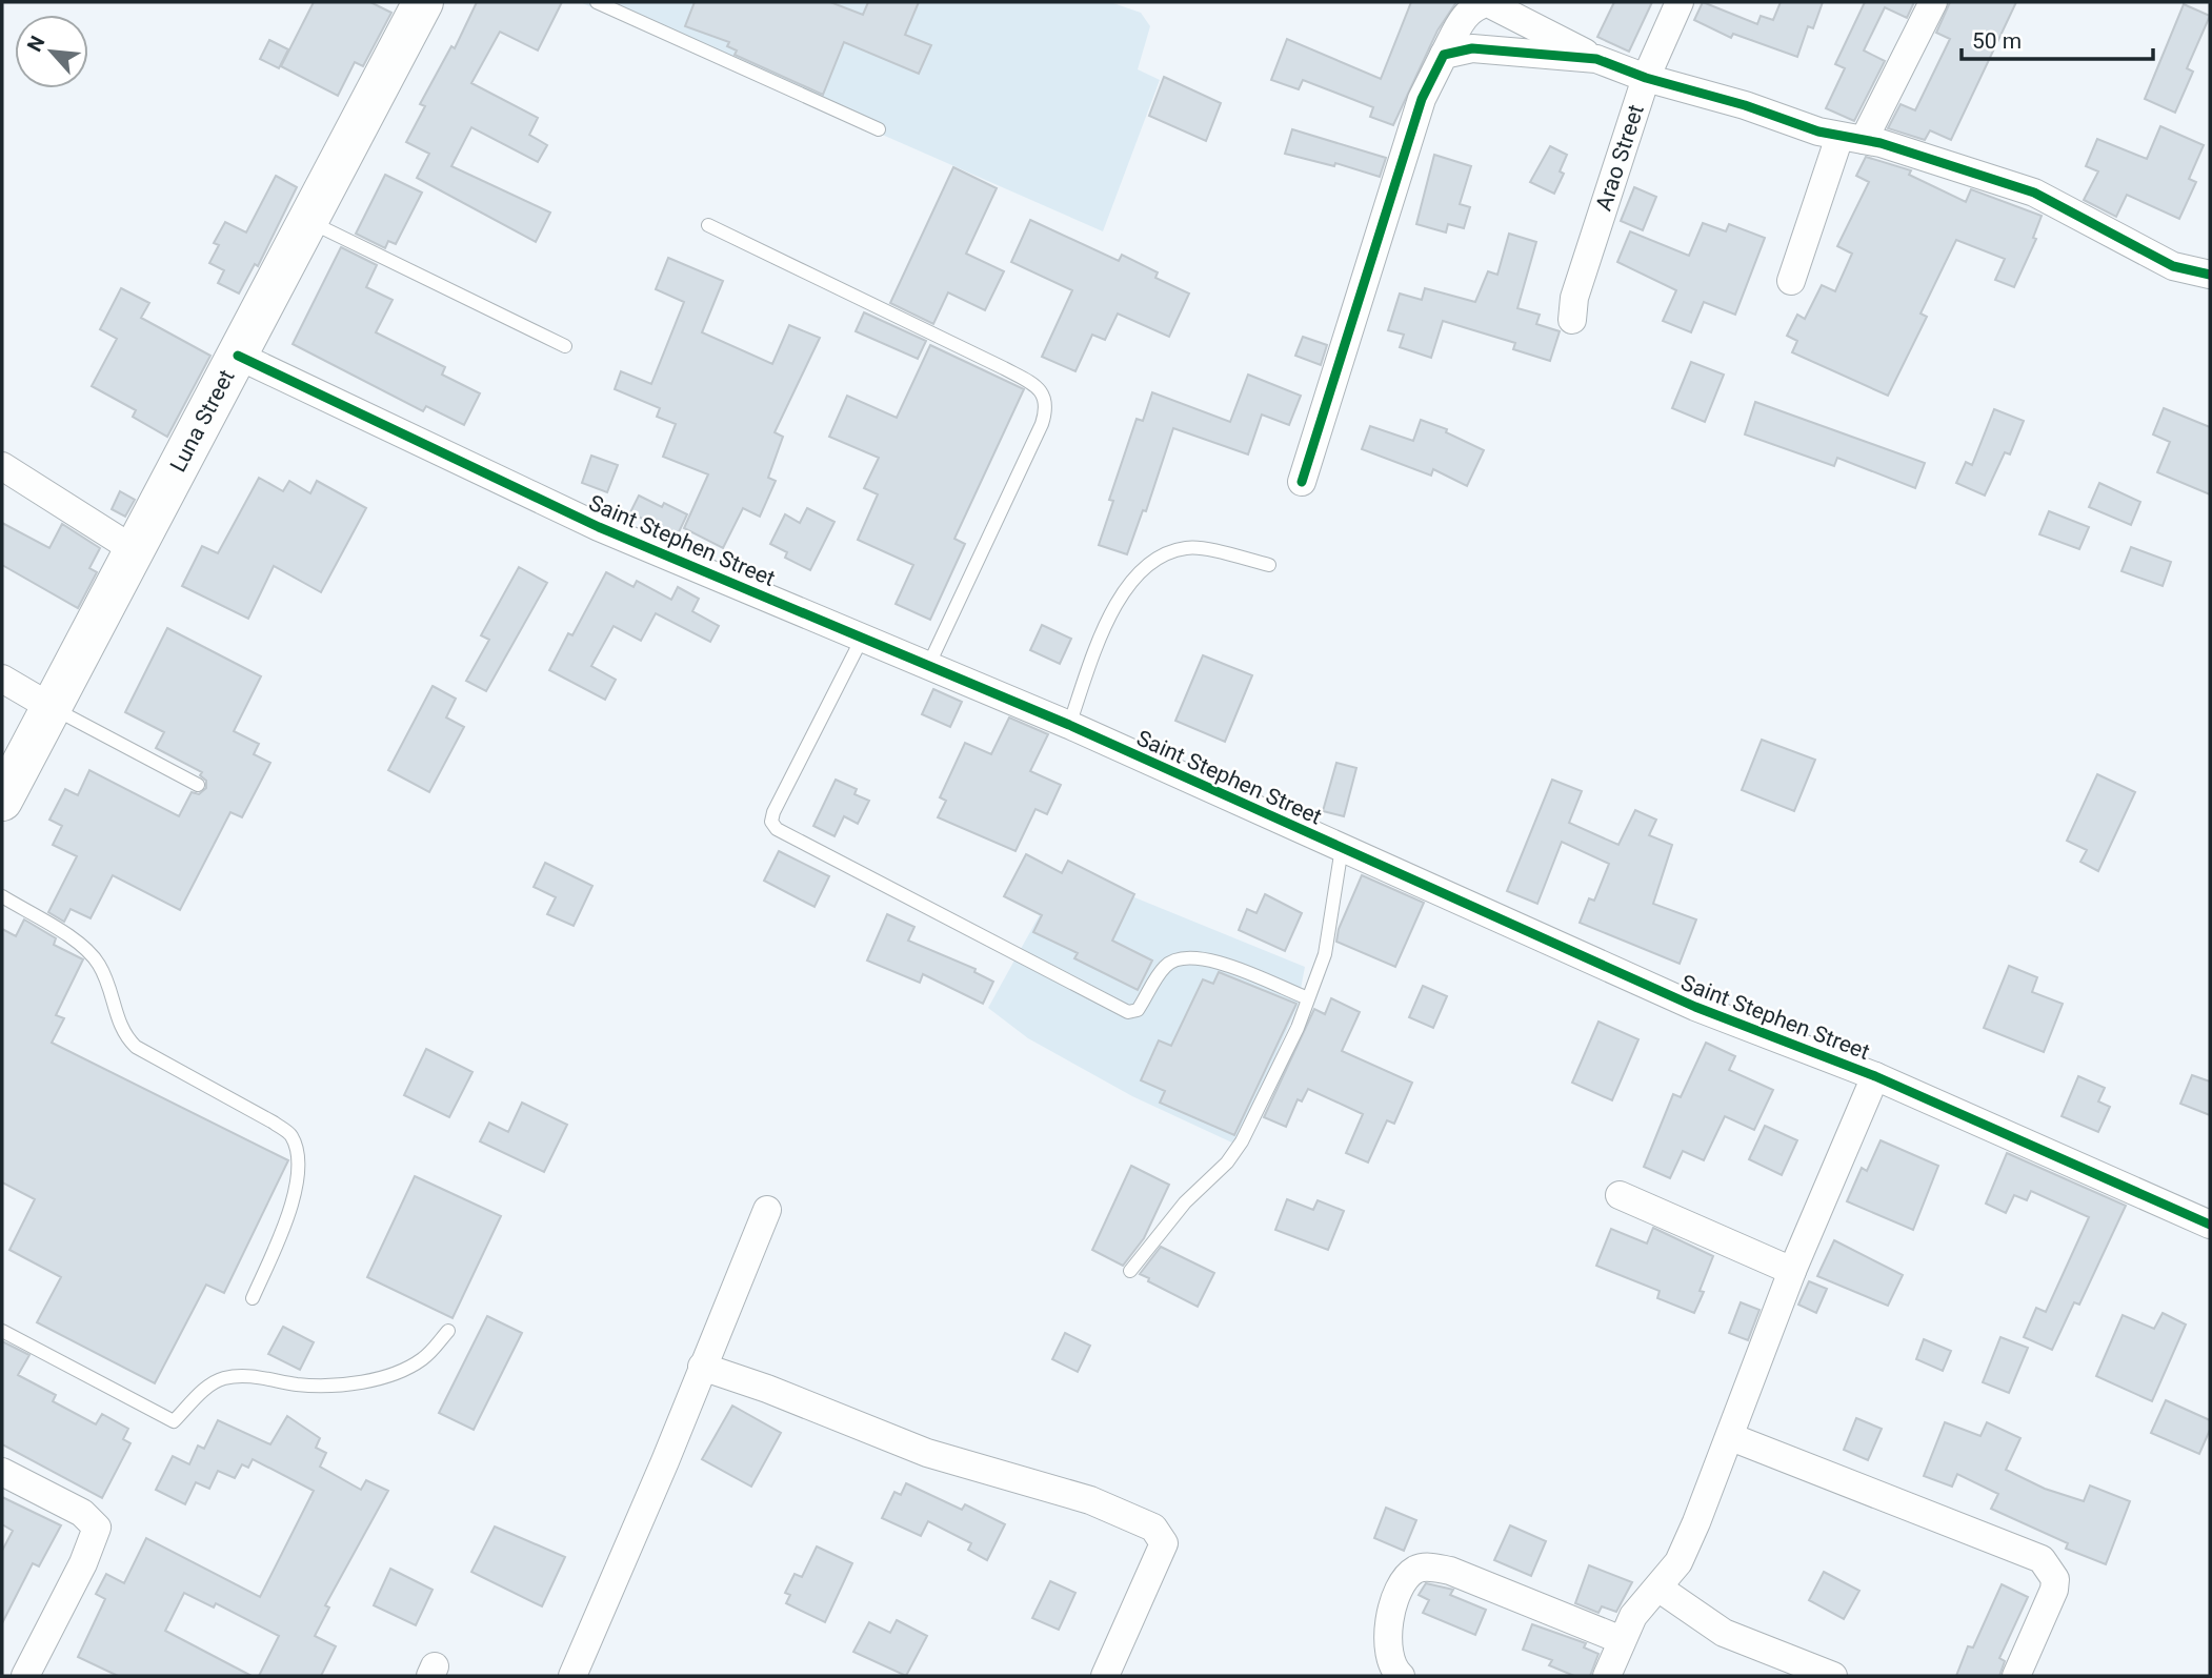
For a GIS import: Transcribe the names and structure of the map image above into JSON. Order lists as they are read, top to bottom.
{
  "streets": {
    "main road": ["Luna Street"],
    "street": ["Arao Street", "Saint Stephen Street"]
  },
  "crossings": [
    ["Luna Street", "Saint Stephen Street"]
  ],
  "scale_bar": "50 m",
  "north": "top left"
}
